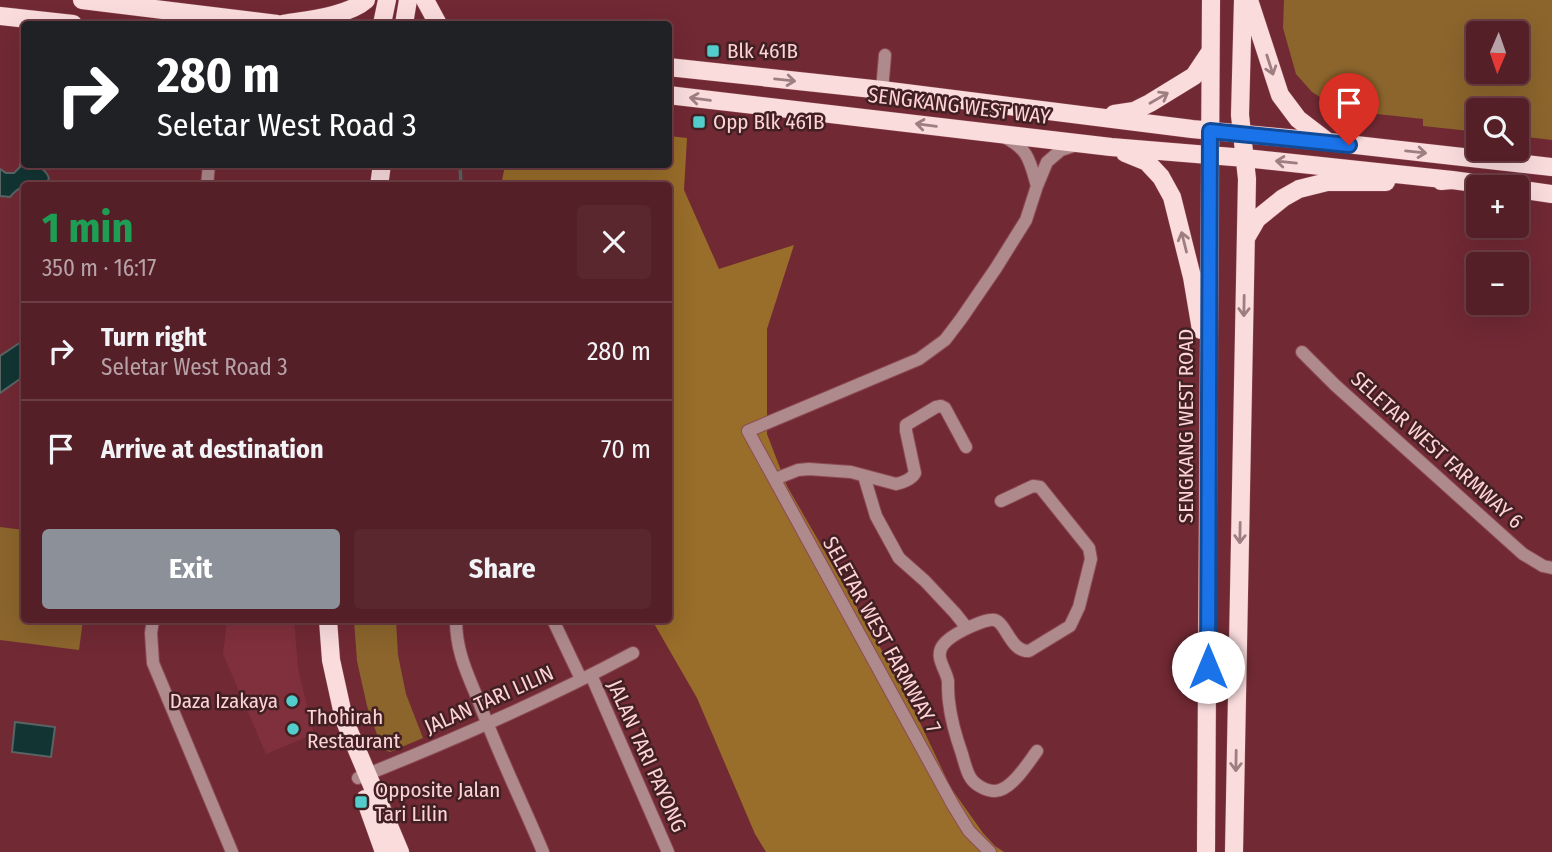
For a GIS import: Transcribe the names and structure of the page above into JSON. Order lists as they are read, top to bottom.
{
  "streets": {
    "main road": ["SENGKANG WEST WAY", "SENGKANG WEST ROAD"],
    "street": [
      "SELETAR WEST FARMWAY 6",
      "SELETAR WEST FARMWAY 7",
      "JALAN TARI LILIN",
      "JALAN TARI PAYONG"
    ]
  },
  "crossings": [
    ["SENGKANG WEST WAY", "SENGKANG WEST ROAD"],
    ["JALAN TARI LILIN", "JALAN TARI PAYONG"]
  ],
  "places": {
    "transit": ["Blk 461B", "Opp Blk 461B", "Opposite Jalan Tari Lilin"],
    "other": ["Daza Izakaya", "Thohirah Restaurant"]
  },
  "north": "bottom",
  "page": {
    "map_buttons": ["+", "−"],
    "turn": ["280 m", "Seletar West Road 3"],
    "heading": ["1 min", "350 m · 16:17"],
    "list": [
      {
        "name": "Turn right",
        "note": "Seletar West Road 3",
        "value": "280 m"
      },
      {
        "name": "Arrive at destination",
        "value": "70 m"
      }
    ],
    "buttons": ["Exit", "Share"]
  }
}
